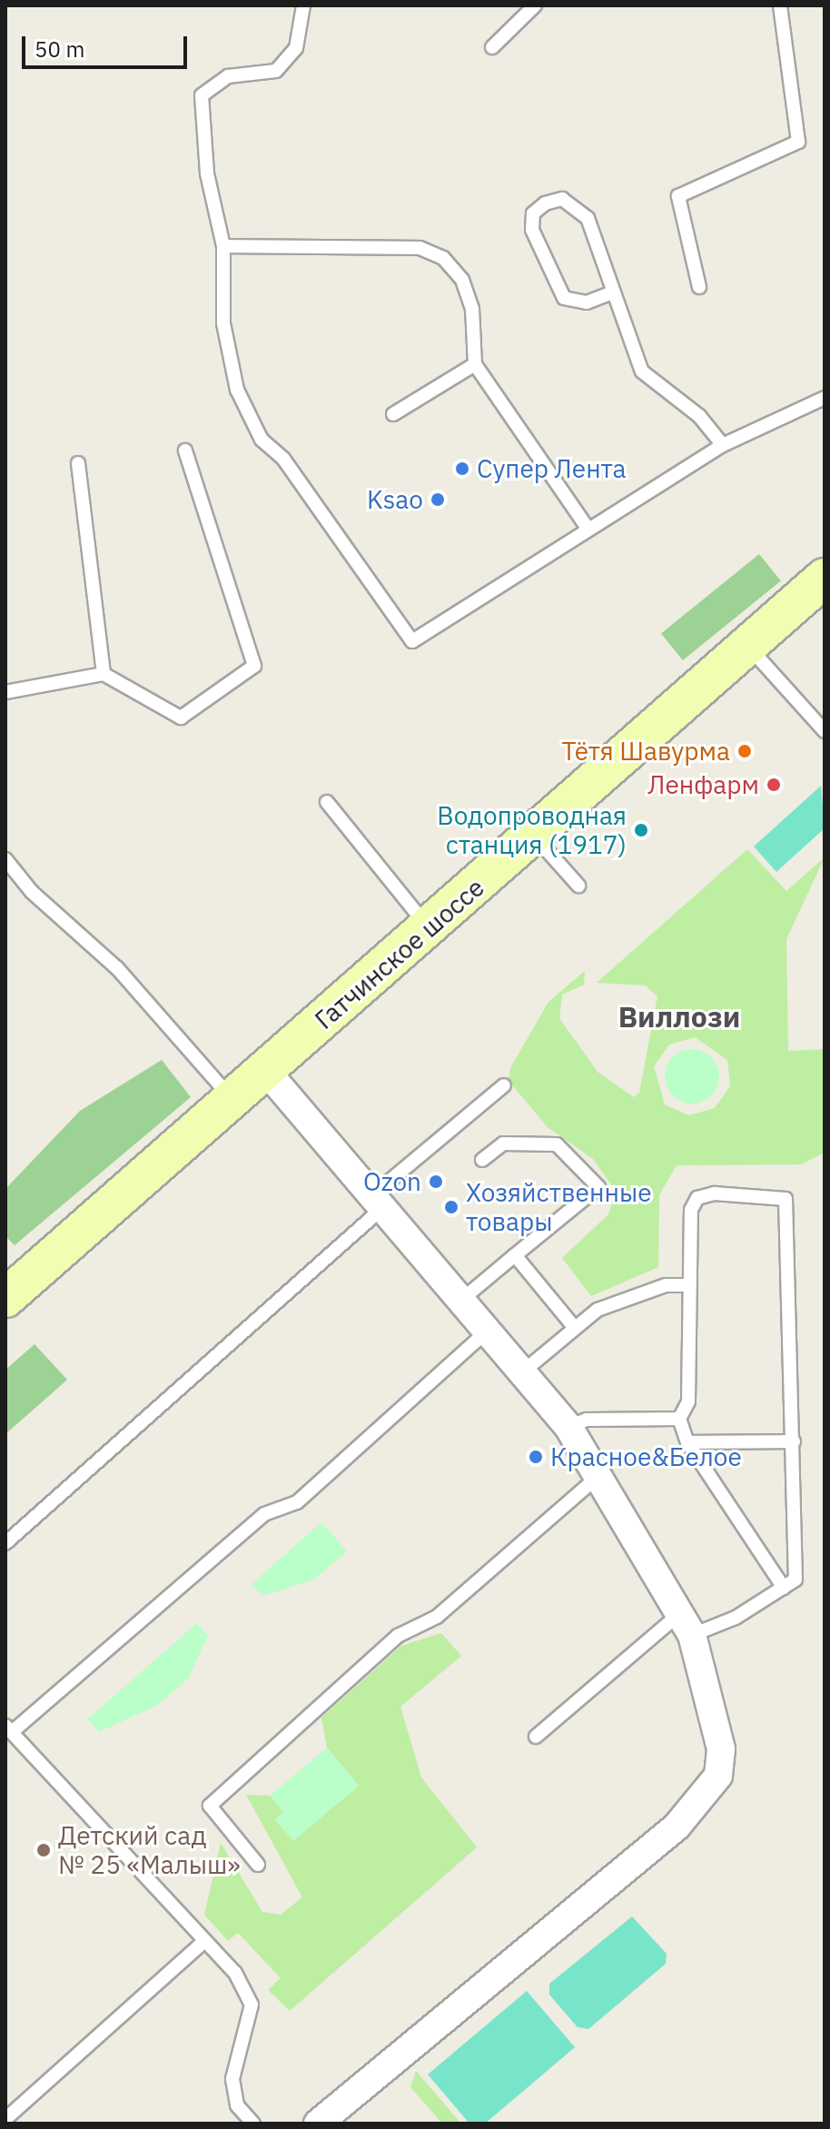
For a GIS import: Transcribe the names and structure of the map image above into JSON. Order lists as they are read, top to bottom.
{
  "streets": {
    "main road": ["Гатчинское шоссе"]
  },
  "districts": ["Виллози"],
  "places": [
    "Супер Лента",
    "Ksao",
    "Тётя Шавурма",
    "Ленфарм",
    "Водопроводная станция (1917)",
    "Ozon",
    "Хозяйственные товары",
    "Красное&Белое",
    "Детский сад № 25 «Малыш»"
  ],
  "scale_bar": "50 m"
}
